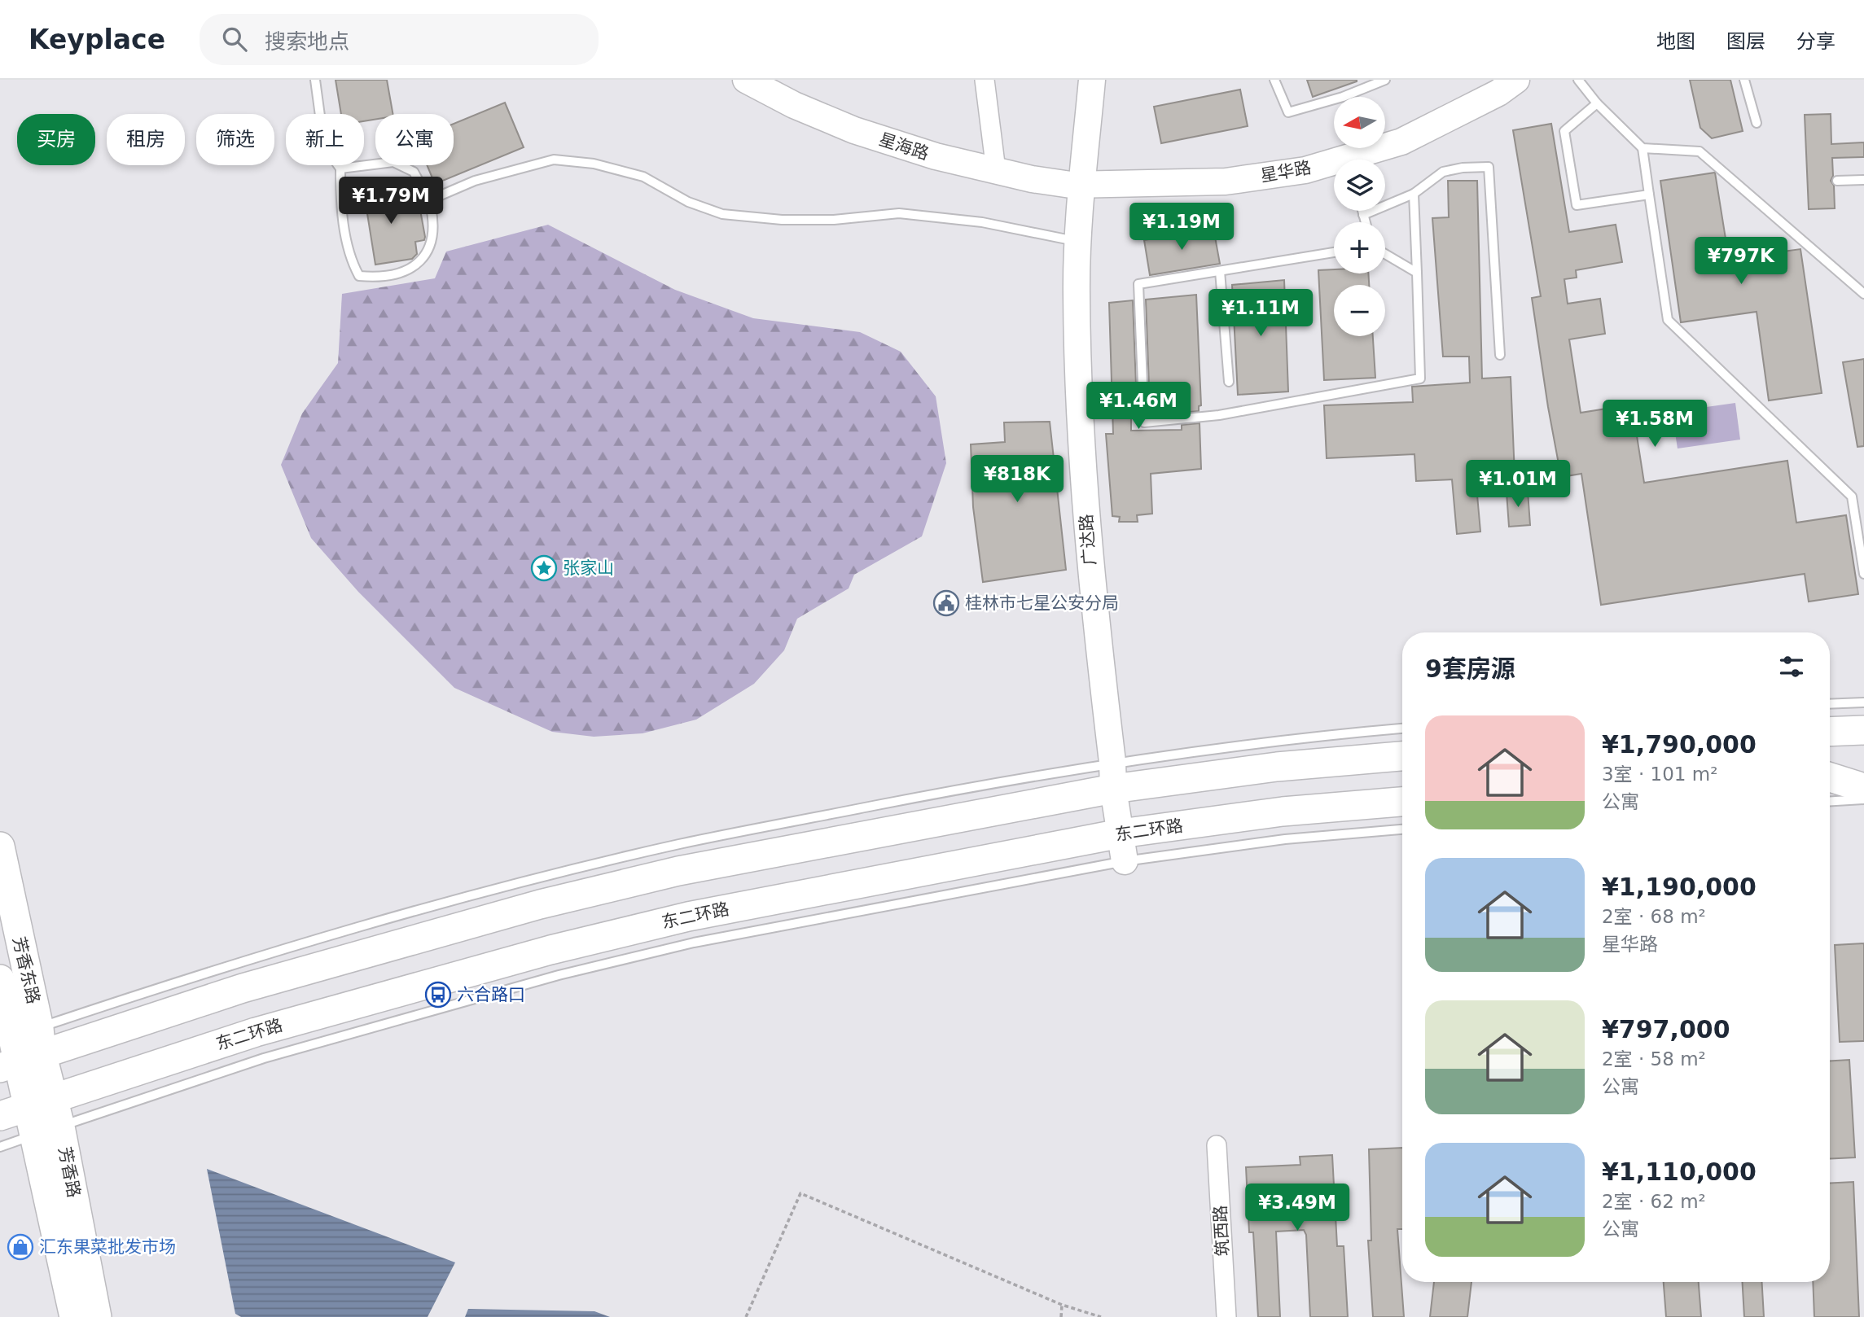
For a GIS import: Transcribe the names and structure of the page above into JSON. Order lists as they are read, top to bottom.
{
  "streets": {
    "main road": ["东二环路", "芳香东路", "芳香路"],
    "street": [
      "星海路",
      "星华路",
      "广达路",
      "筑西路"
    ]
  },
  "crossings": [
    ["星海路", "星华路"],
    ["星海路", "广达路"],
    ["星华路", "广达路"],
    ["广达路", "东二环路"],
    ["东二环路", "芳香路"],
    ["芳香东路", "芳香路"]
  ],
  "places": {
    "place": ["张家山"],
    "public building": ["桂林市七星公安分局"],
    "bus stop": ["六合路口"],
    "shop": ["汇东果菜批发市场"]
  },
  "north": "left",
  "page": {
    "header": "Keyplace",
    "search": "搜索地点",
    "nav": ["地图", "图层", "分享"],
    "map_buttons": ["+", "−"],
    "chip": [
      "买房",
      "租房",
      "筛选",
      "新上",
      "公寓"
    ],
    "price": [
      "¥1.79M",
      "¥1.19M",
      "¥797K",
      "¥1.11M",
      "¥1.46M",
      "¥1.58M",
      "¥818K",
      "¥1.01M",
      "¥3.49M"
    ],
    "heading": "9套房源",
    "list": [
      {
        "name": "¥1,790,000",
        "note": "3室 · 101 m² · 公寓"
      },
      {
        "name": "¥1,190,000",
        "note": "2室 · 68 m² · 星华路"
      },
      {
        "name": "¥797,000",
        "note": "2室 · 58 m² · 公寓"
      },
      {
        "name": "¥1,110,000",
        "note": "2室 · 62 m² · 公寓"
      }
    ]
  }
}
